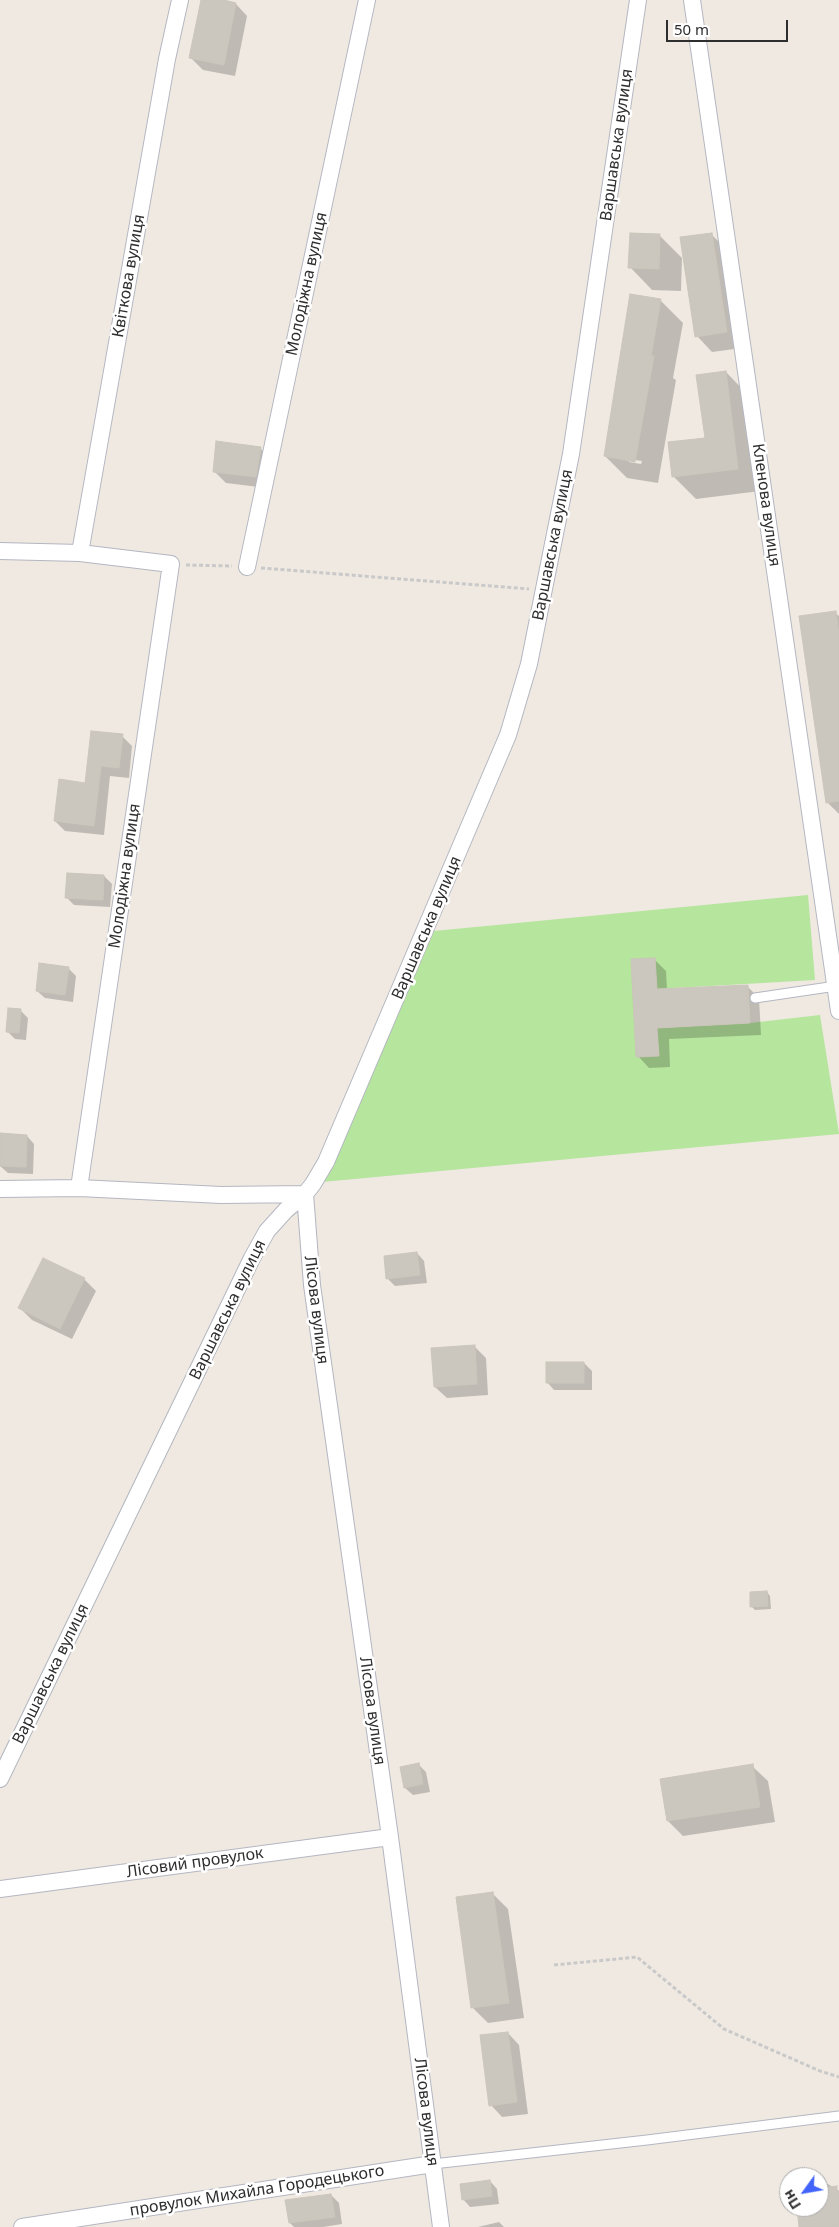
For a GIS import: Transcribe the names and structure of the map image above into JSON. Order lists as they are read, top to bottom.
{
  "streets": {
    "street": [
      "Варшавська вулиця",
      "Квіткова вулиця",
      "Молодіжна вулиця",
      "Кленова вулиця",
      "Лісова вулиця",
      "Лісовий провулок",
      "провулок Михайла Городецького"
    ]
  },
  "crossings": [
    ["Варшавська вулиця", "Лісова вулиця"],
    ["Лісова вулиця", "Лісовий провулок"],
    ["Лісова вулиця", "провулок Михайла Городецького"]
  ],
  "scale_bar": "50 m",
  "north": "bottom left"
}
